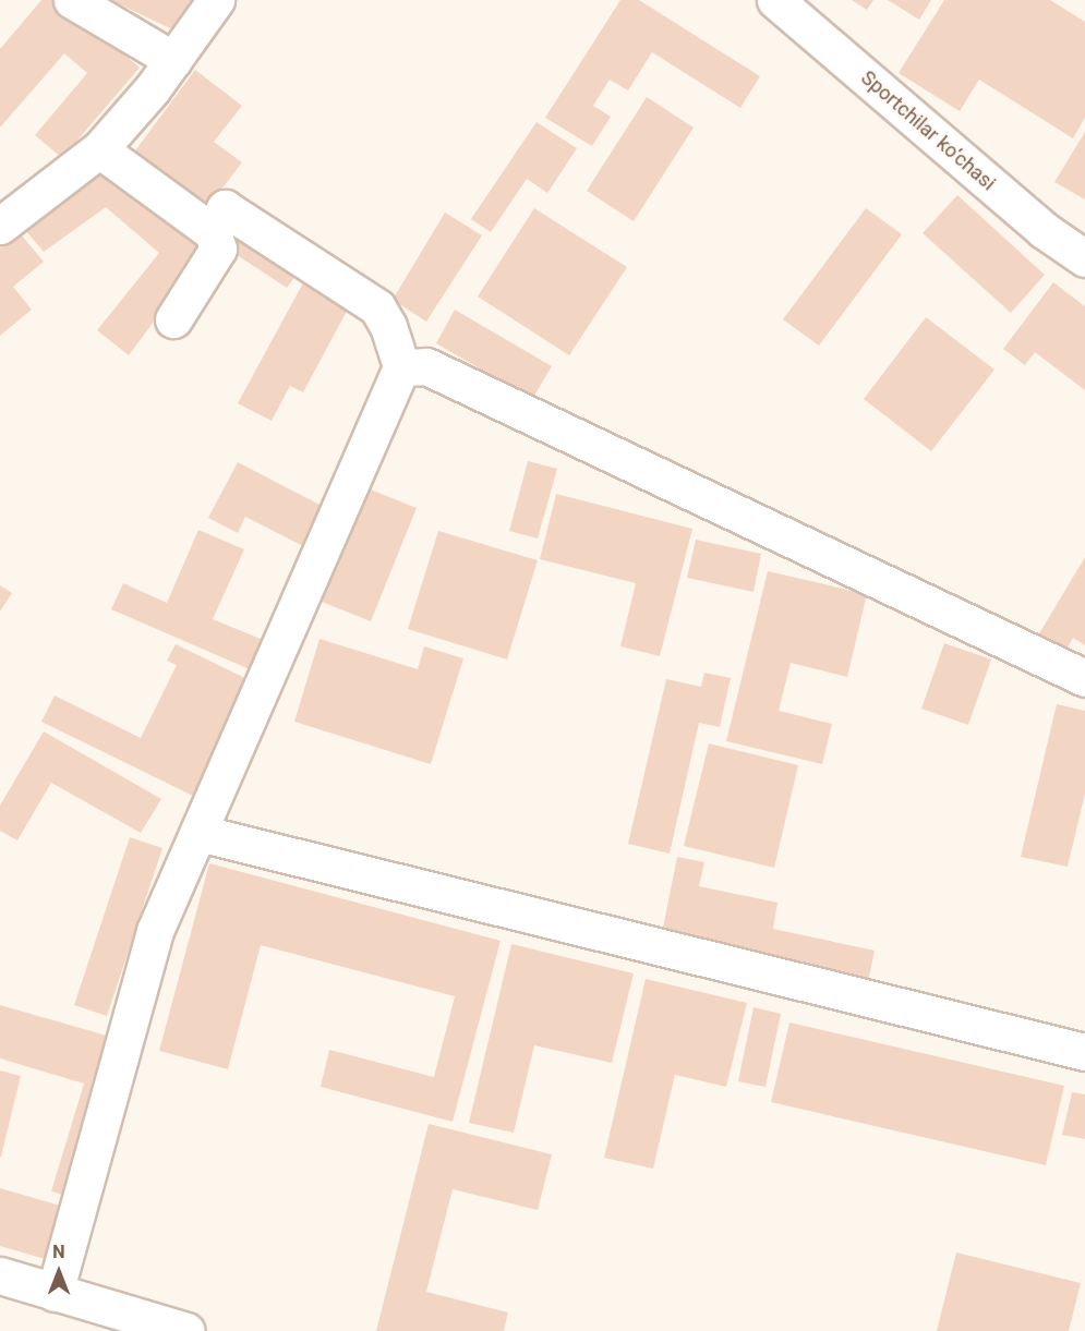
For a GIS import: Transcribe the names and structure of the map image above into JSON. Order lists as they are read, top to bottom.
{
  "streets": {
    "street": ["Sportchilar ko‘chasi"]
  },
  "north": "top"
}
